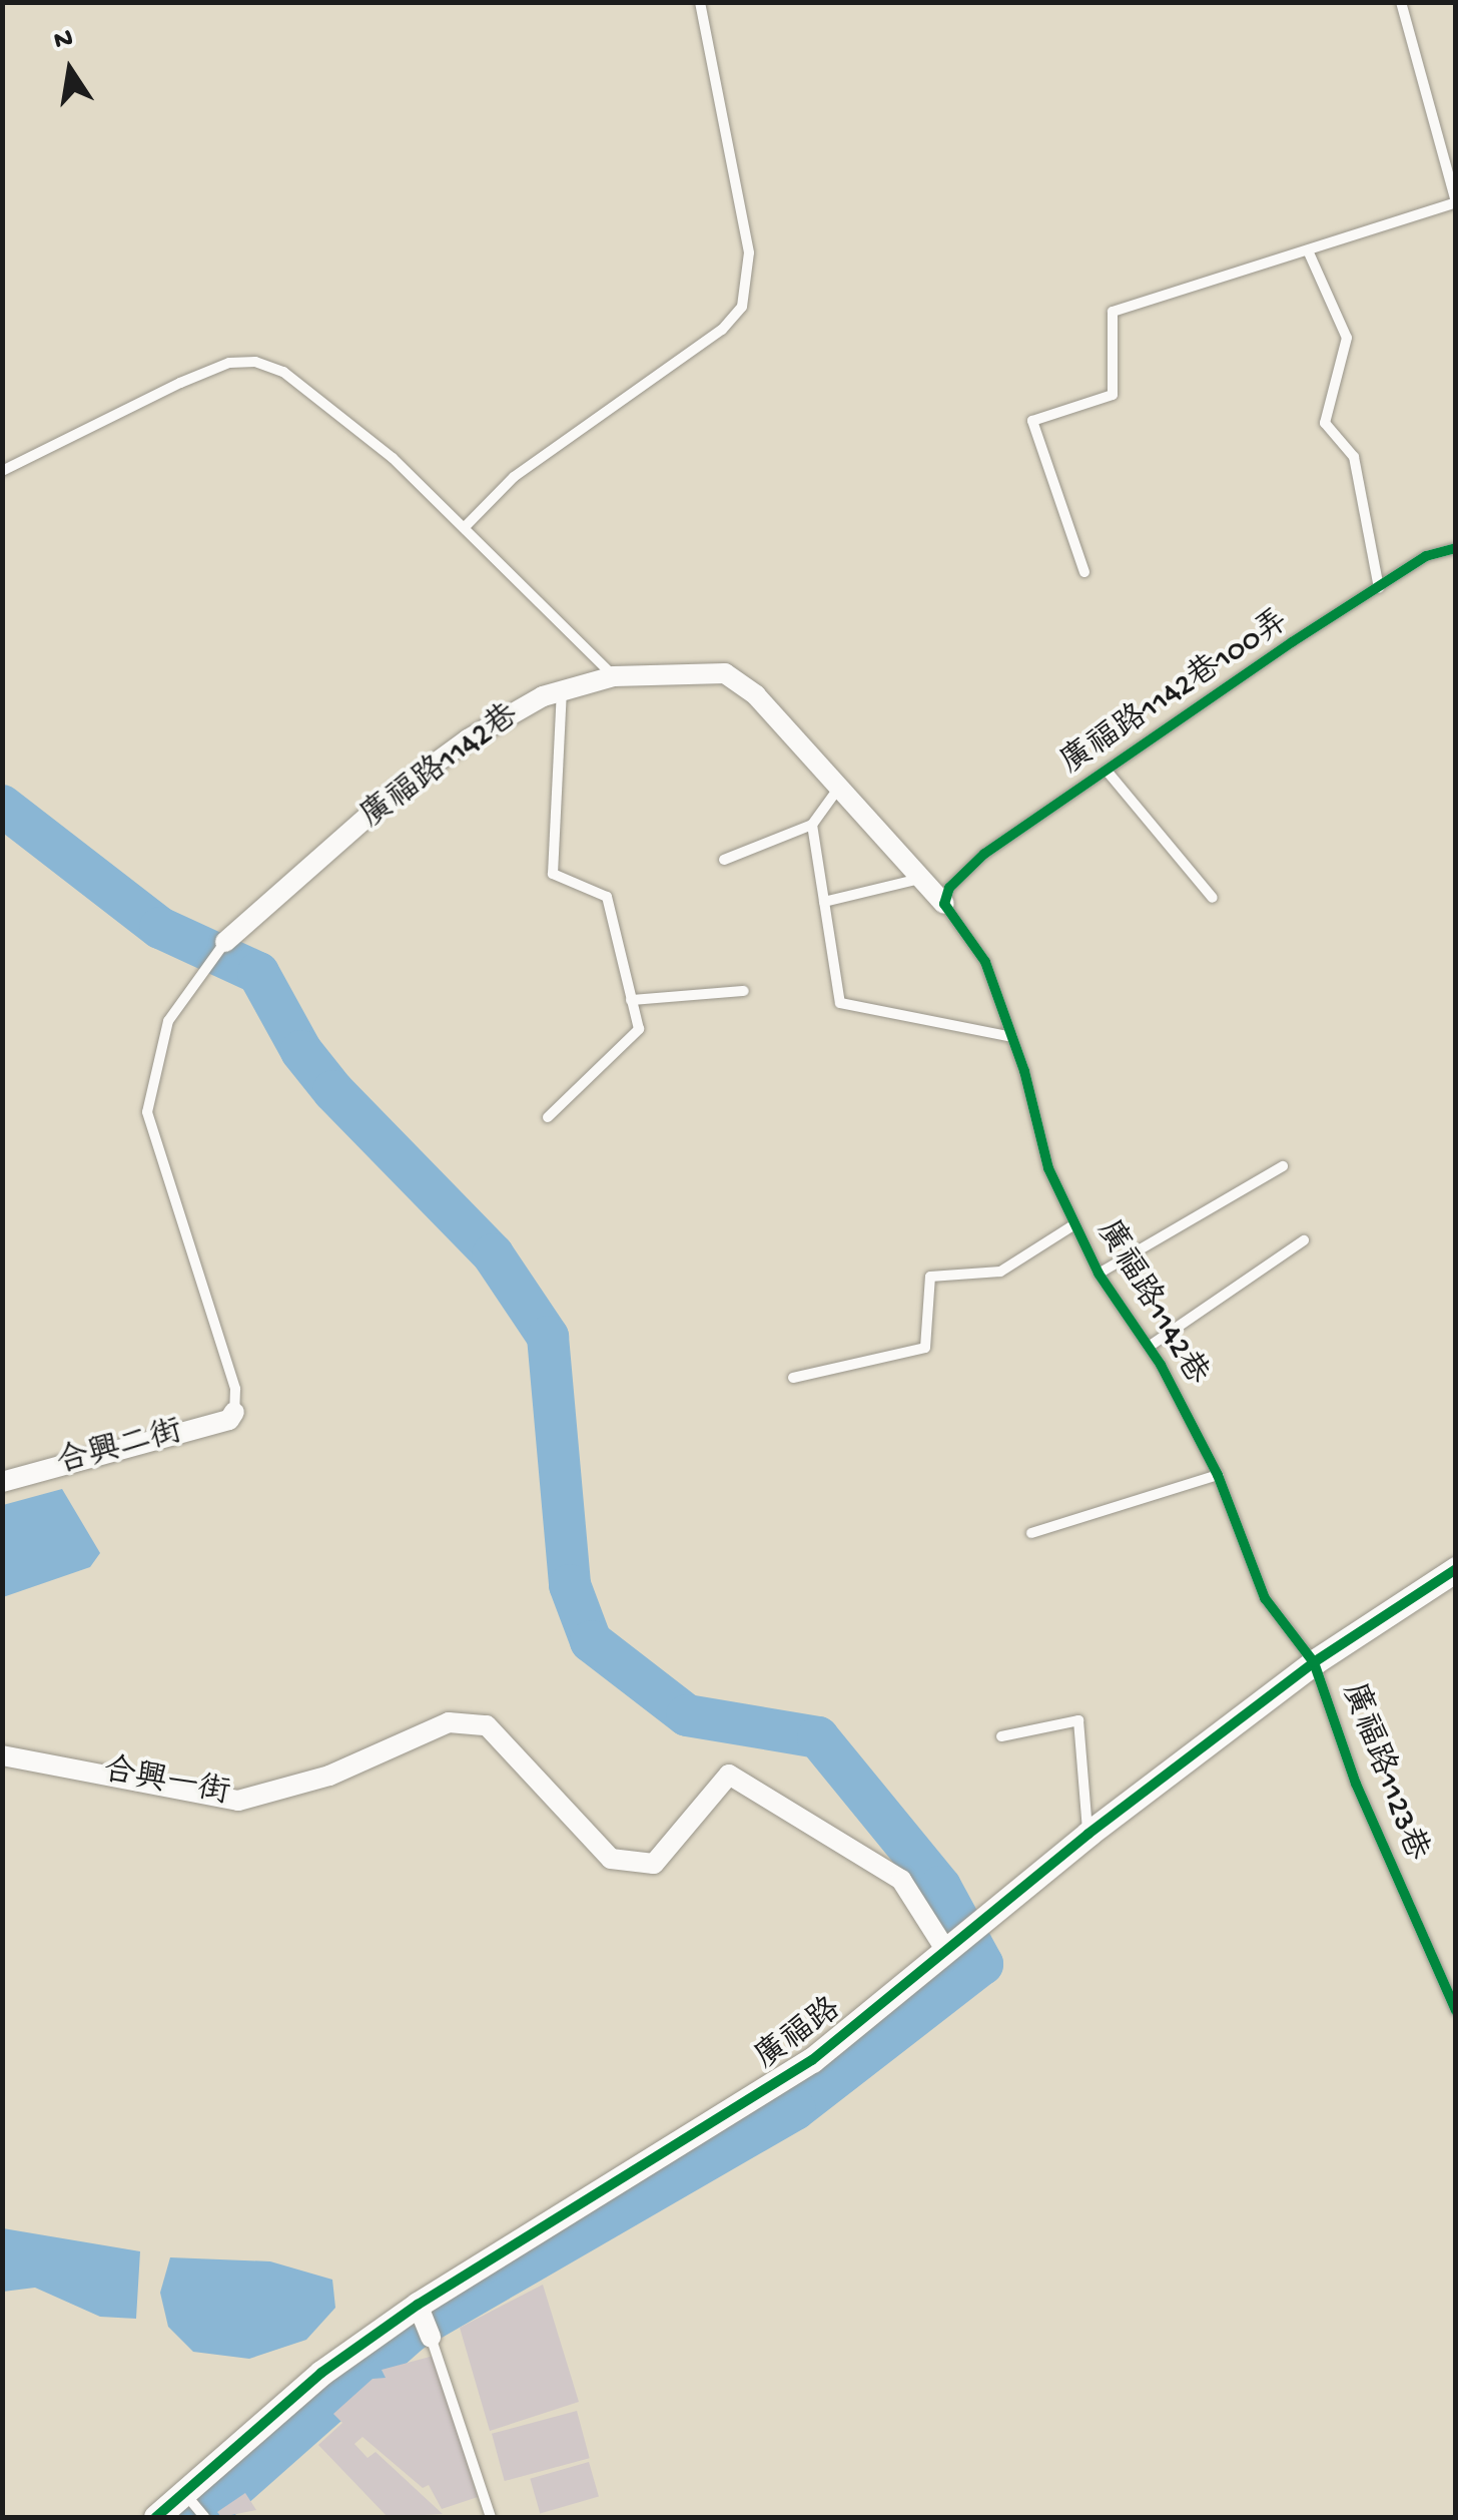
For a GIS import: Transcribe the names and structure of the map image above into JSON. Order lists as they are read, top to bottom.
{
  "streets": {
    "street": [
      "廣福路1142巷",
      "合興二街",
      "合興一街",
      "廣福路"
    ],
    "lane": ["廣福路1142巷100弄", "廣福路1123巷"]
  },
  "crossings": [
    ["廣福路1142巷100弄", "廣福路1142巷"],
    ["廣福路1142巷", "廣福路1123巷"],
    ["廣福路1142巷", "廣福路"],
    ["廣福路1123巷", "廣福路"],
    ["合興一街", "廣福路"]
  ],
  "north": "top"
}
